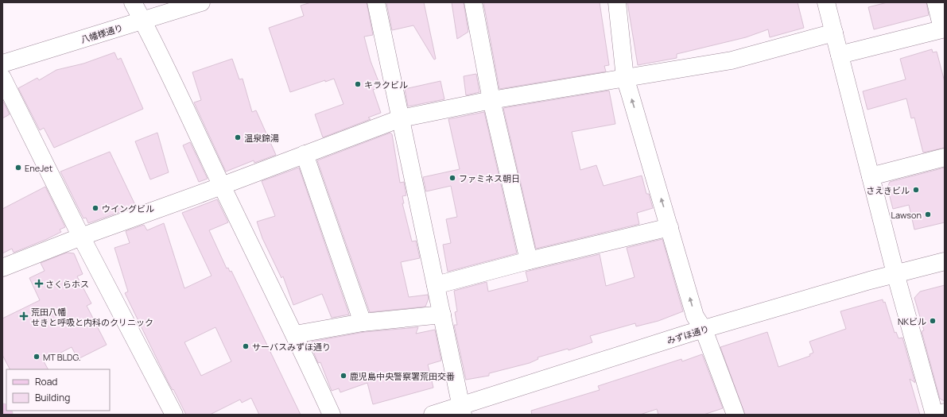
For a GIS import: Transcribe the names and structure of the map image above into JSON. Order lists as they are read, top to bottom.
{
  "streets": {
    "street": ["八幡様通り", "みずほ通り"]
  },
  "places": {
    "other": [
      "キラクビル",
      "温泉錦湯",
      "EneJet",
      "ファミネス朝日",
      "さえきビル",
      "ウイングビル",
      "Lawson",
      "NKビル",
      "サーバスみずほ通り",
      "MT BLDG.",
      "鹿児島中央警察署荒田交番"
    ],
    "health": ["さくらホス", "荒田八幡 せきと呼吸と内科のクリニック"]
  },
  "legend": ["Road", "Building"]
}
